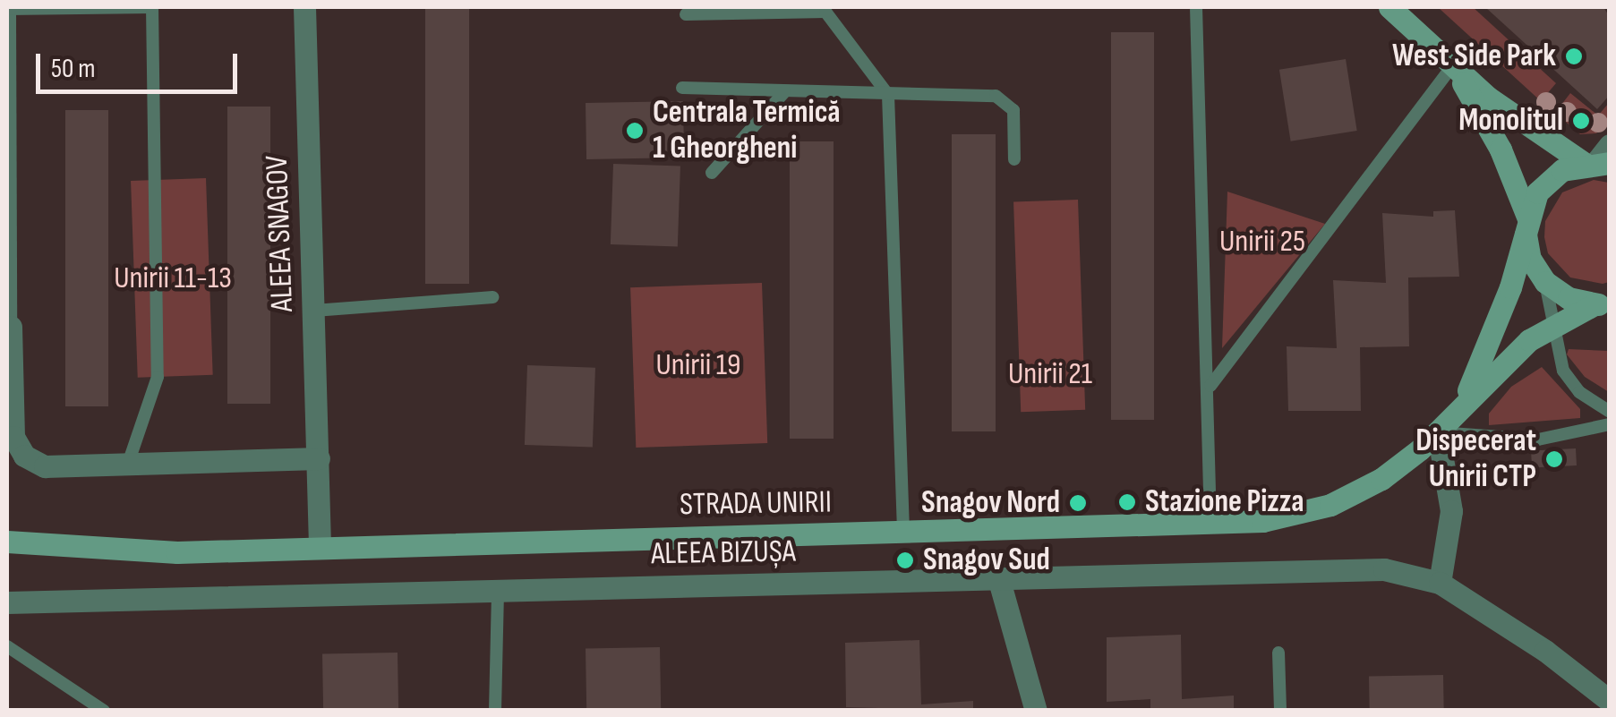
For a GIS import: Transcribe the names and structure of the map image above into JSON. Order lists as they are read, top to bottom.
{
  "streets": {
    "main road": ["STRADA UNIRII"],
    "street": ["ALEEA SNAGOV", "ALEEA BIZUȘA"]
  },
  "crossings": [
    ["ALEEA SNAGOV", "STRADA UNIRII"]
  ],
  "parks": [
    "Unirii 25",
    "Unirii 11-13",
    "Unirii 19",
    "Unirii 21"
  ],
  "places": [
    "West Side Park",
    "Monolitul",
    "Centrala Termică 1 Gheorgheni",
    "Dispecerat Unirii CTP",
    "Stazione Pizza",
    "Snagov Nord",
    "Snagov Sud"
  ],
  "scale_bar": "50 m"
}
